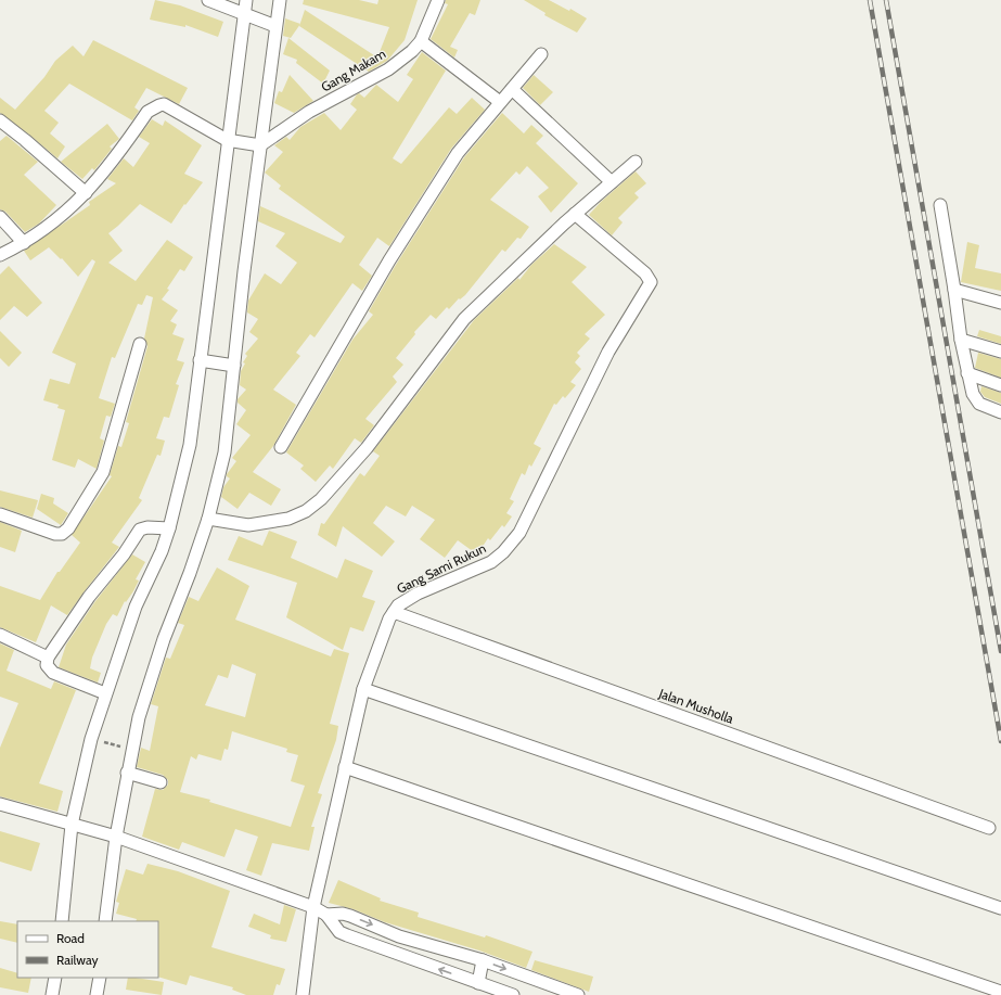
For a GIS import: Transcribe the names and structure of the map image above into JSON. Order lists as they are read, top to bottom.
{
  "streets": {
    "street": ["Gang Makam", "Gang Sami Rukun", "Jalan Musholla"]
  },
  "crossings": [
    ["Gang Sami Rukun", "Jalan Musholla"]
  ],
  "legend": ["Road", "Railway"]
}
